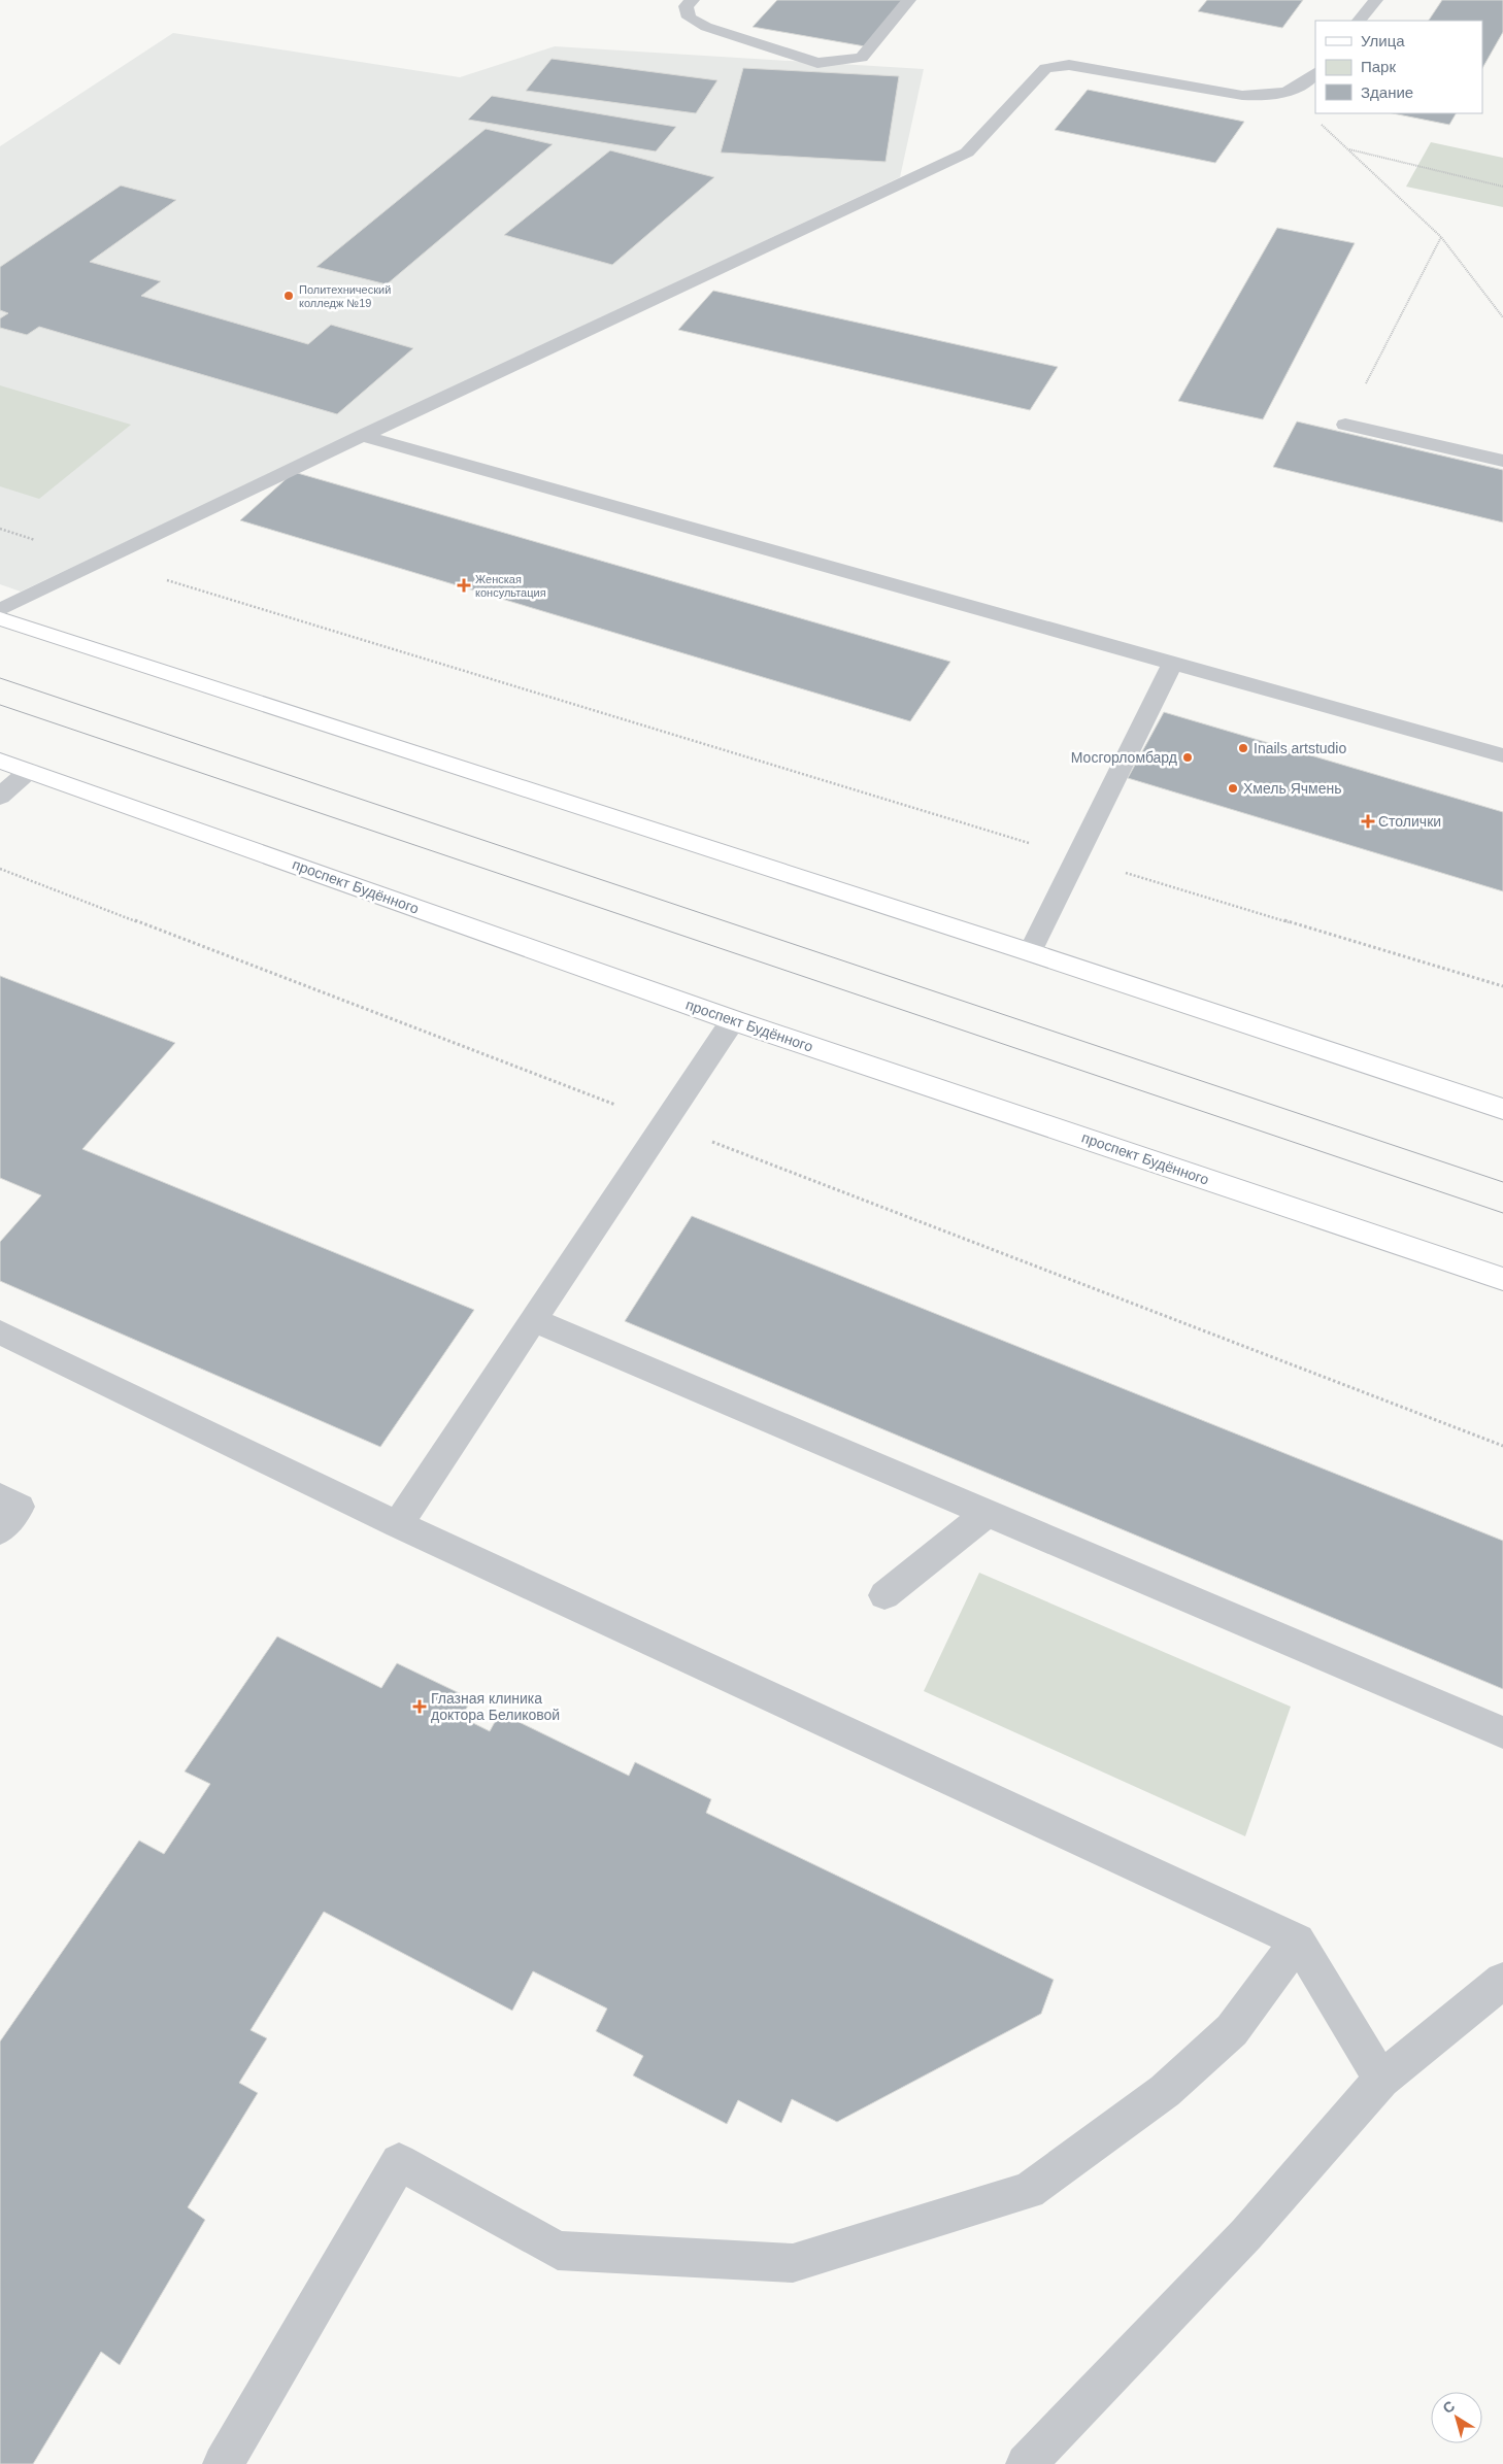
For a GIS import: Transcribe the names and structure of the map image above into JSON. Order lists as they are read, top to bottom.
{
  "streets": {
    "main road": ["проспект Будённого"]
  },
  "places": {
    "other": [
      "Политехнический колледж №19",
      "Inails artstudio",
      "Мосгорломбард",
      "Хмель Ячмень"
    ],
    "health": ["Женская консультация", "Столички", "Глазная клиника доктора Беликовой"]
  },
  "legend": ["Улица", "Парк", "Здание"],
  "north": "top left"
}
